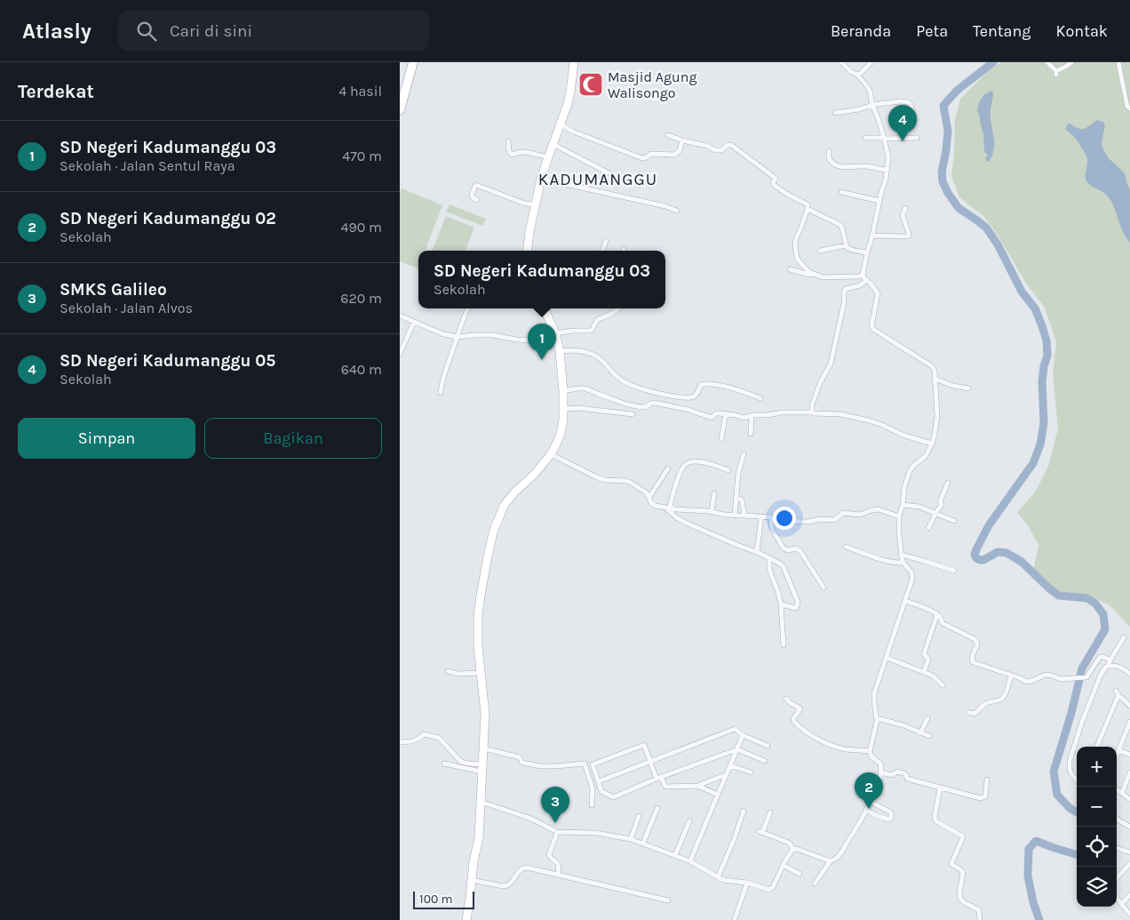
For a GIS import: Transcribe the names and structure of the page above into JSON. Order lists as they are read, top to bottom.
{
  "districts": ["KADUMANGGU"],
  "places": {
    "mosque": ["Masjid Agung Walisongo"]
  },
  "scale_bar": "100 m",
  "page": {
    "header": "Atlasly",
    "search": "Cari di sini",
    "nav": [
      "Beranda",
      "Peta",
      "Tentang",
      "Kontak"
    ],
    "heading": ["Terdekat", "4 hasil"],
    "pins": [
      "4",
      "1",
      "2",
      "3"
    ],
    "list": [
      {
        "mark": "1",
        "name": "SD Negeri Kadumanggu 03",
        "note": "Sekolah · Jalan Sentul Raya",
        "value": "470 m"
      },
      {
        "mark": "2",
        "name": "SD Negeri Kadumanggu 02",
        "note": "Sekolah",
        "value": "490 m"
      },
      {
        "mark": "3",
        "name": "SMKS Galileo",
        "note": "Sekolah · Jalan Alvos",
        "value": "620 m"
      },
      {
        "mark": "4",
        "name": "SD Negeri Kadumanggu 05",
        "note": "Sekolah",
        "value": "640 m"
      }
    ],
    "popup": ["SD Negeri Kadumanggu 03", "Sekolah"],
    "buttons": ["Simpan", "Bagikan"],
    "map_buttons": ["+", "−"],
    "scale": "100 m"
  }
}
